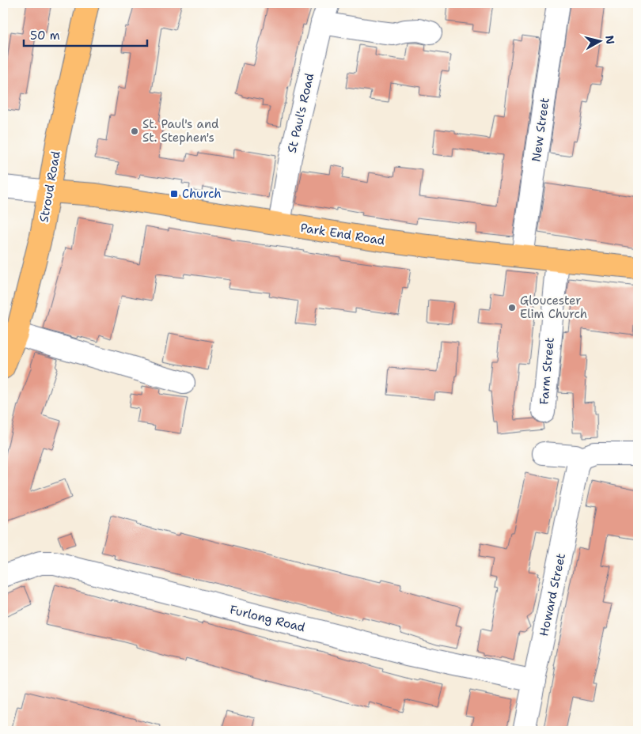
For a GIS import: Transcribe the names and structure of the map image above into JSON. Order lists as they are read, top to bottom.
{
  "streets": {
    "main road": ["Stroud Road", "Park End Road"],
    "street": [
      "St Paul's Road",
      "New Street",
      "Farm Street",
      "Howard Street",
      "Furlong Road"
    ]
  },
  "crossings": [
    ["St Paul's Road", "Park End Road"],
    ["New Street", "Park End Road"],
    ["Stroud Road", "Park End Road"],
    ["Park End Road", "Farm Street"],
    ["Howard Street", "Furlong Road"]
  ],
  "places": {
    "other": ["St. Paul's and St. Stephen's", "Gloucester Elim Church"],
    "transit": ["Church"]
  },
  "scale_bar": "50 m",
  "north": "right"
}
